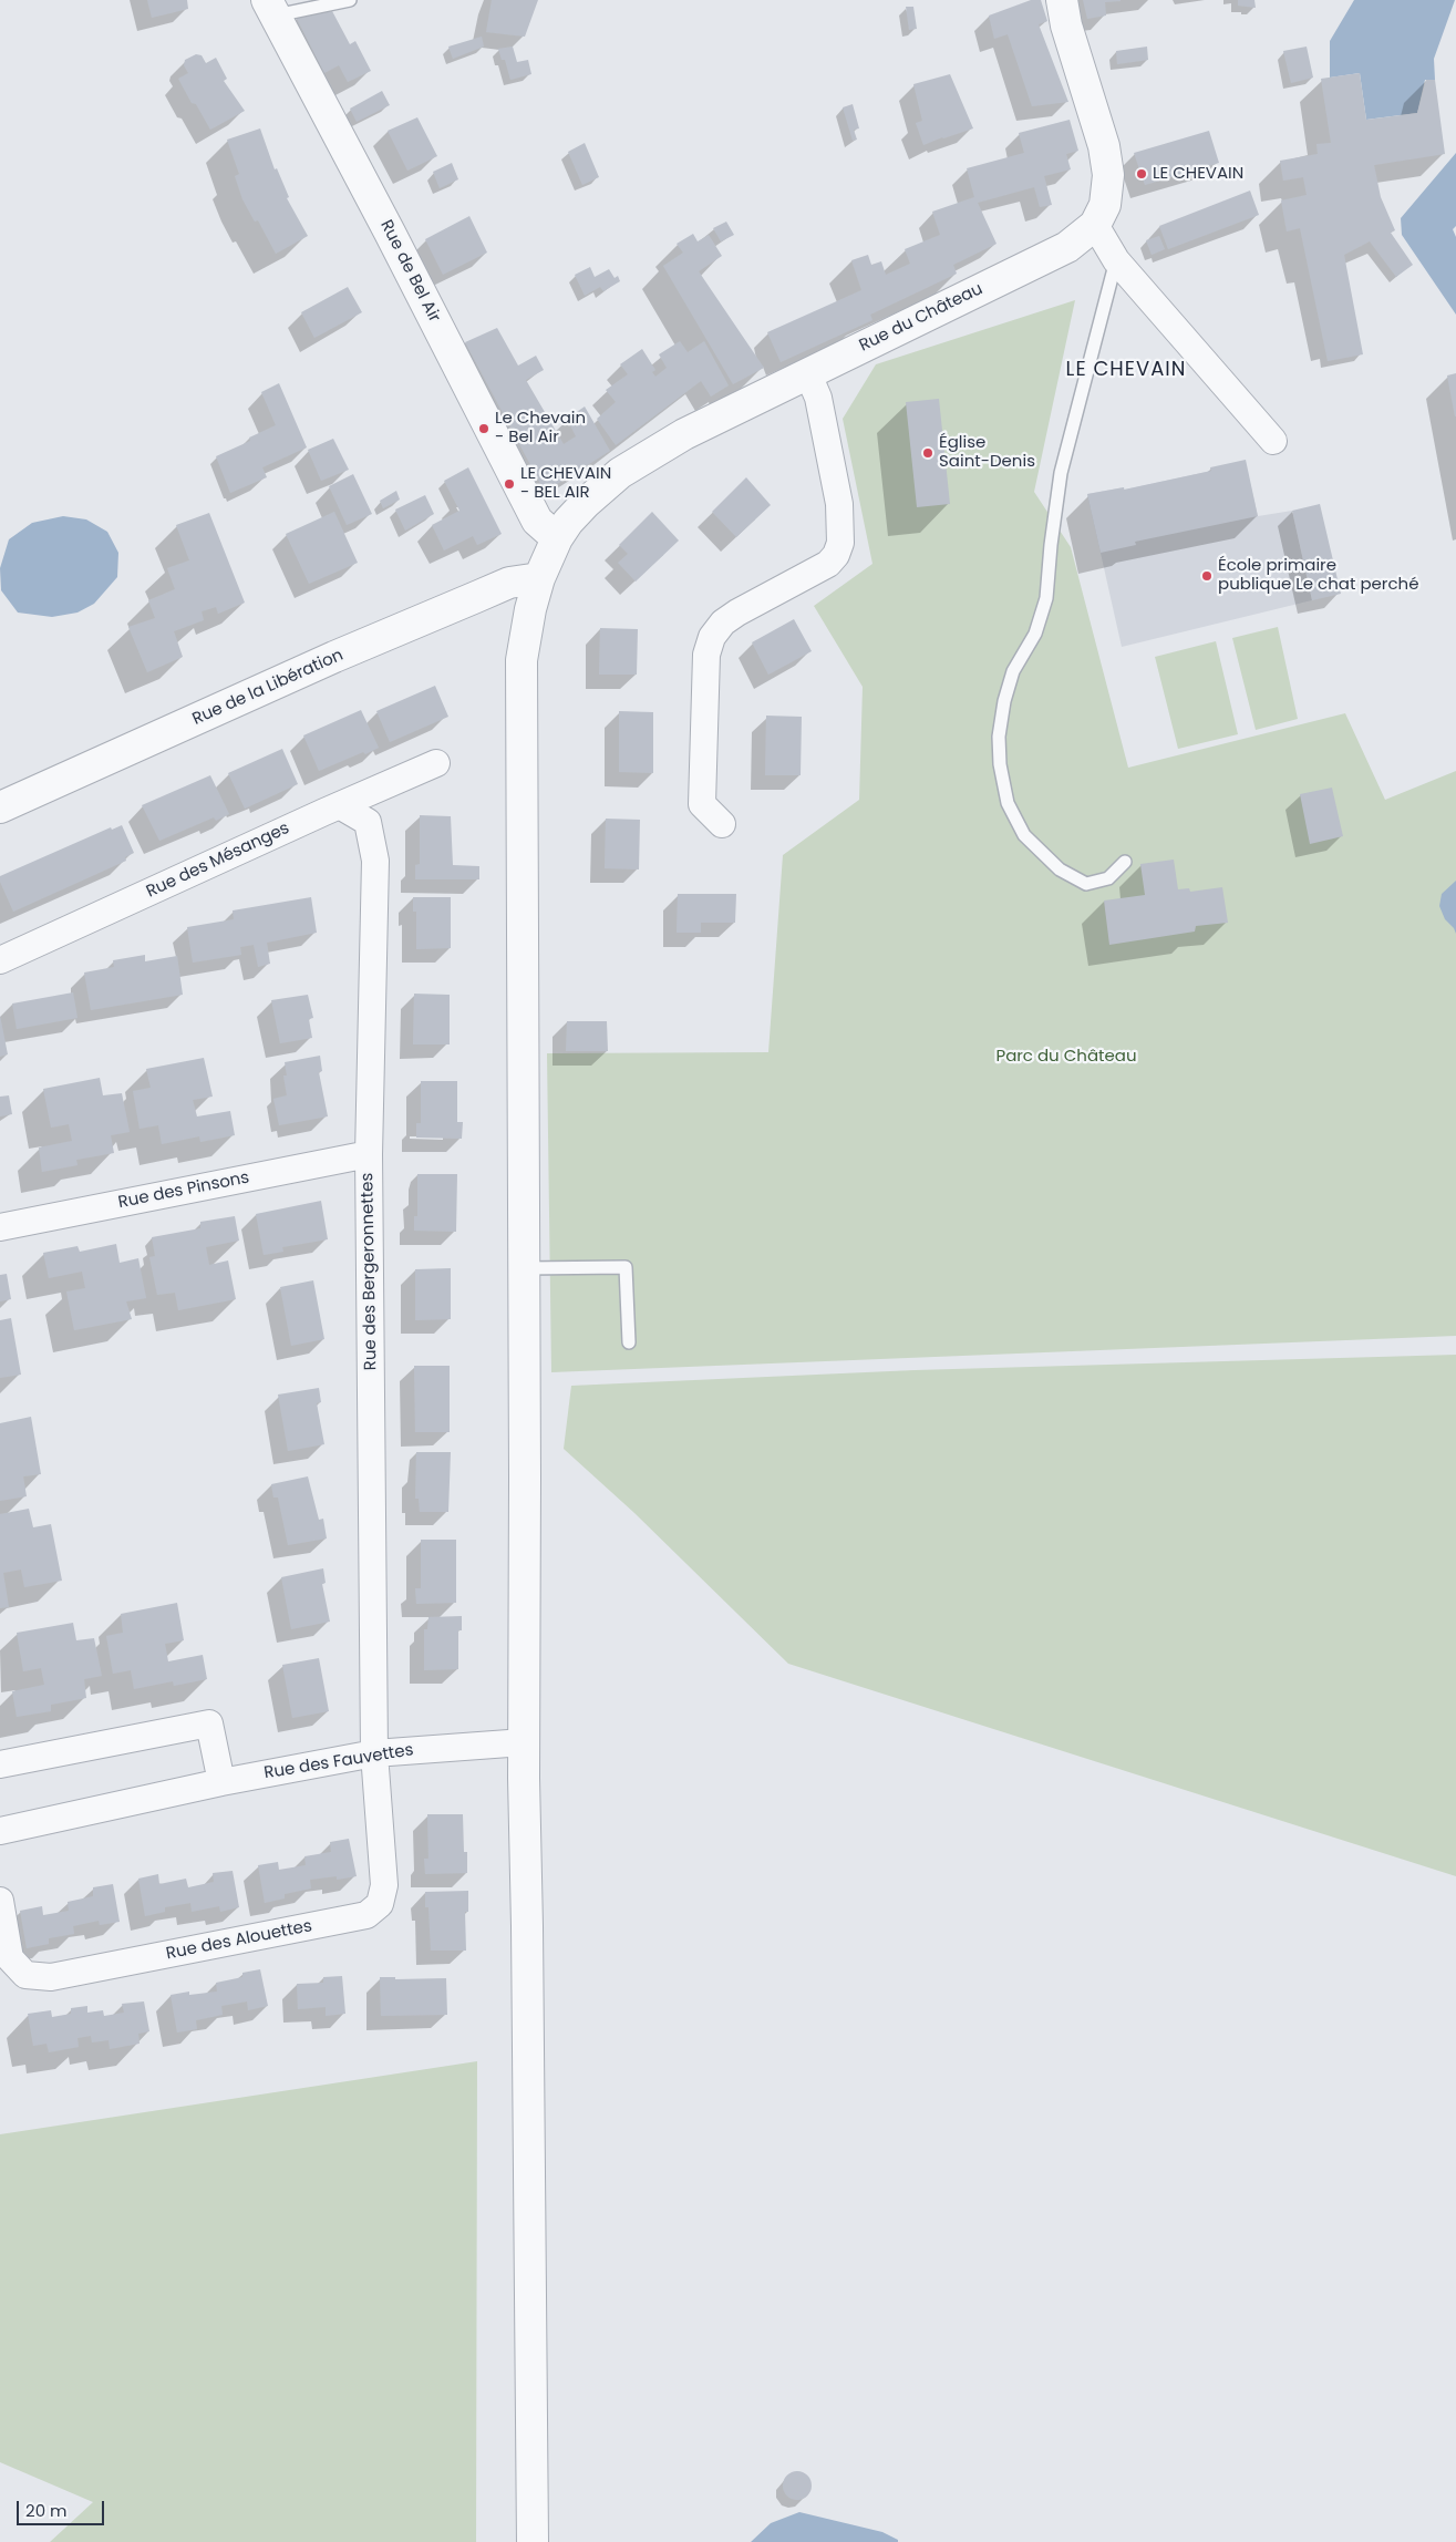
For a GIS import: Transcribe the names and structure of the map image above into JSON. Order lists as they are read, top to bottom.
{
  "streets": {
    "street": [
      "Rue de Bel Air",
      "Rue du Château",
      "Rue de la Libération",
      "Rue des Mésanges",
      "Rue des Pinsons",
      "Rue des Bergeronnettes",
      "Rue des Fauvettes",
      "Rue des Alouettes"
    ]
  },
  "crossings": [
    ["Rue de Bel Air", "Rue du Château"],
    ["Rue du Château", "Rue de la Libération"],
    ["Rue du Château", "Rue des Fauvettes"],
    ["Rue des Mésanges", "Rue des Bergeronnettes"],
    ["Rue des Pinsons", "Rue des Bergeronnettes"],
    ["Rue des Bergeronnettes", "Rue des Fauvettes"],
    ["Rue des Bergeronnettes", "Rue des Alouettes"],
    ["Rue des Fauvettes", "Rue des Alouettes"]
  ],
  "districts": ["LE CHEVAIN"],
  "parks": ["Parc du Château"],
  "places": [
    "LE CHEVAIN",
    "Le Chevain - Bel Air",
    "Église Saint-Denis",
    "LE CHEVAIN - BEL AIR",
    "École primaire publique Le chat perché"
  ],
  "scale_bar": "20 m"
}
